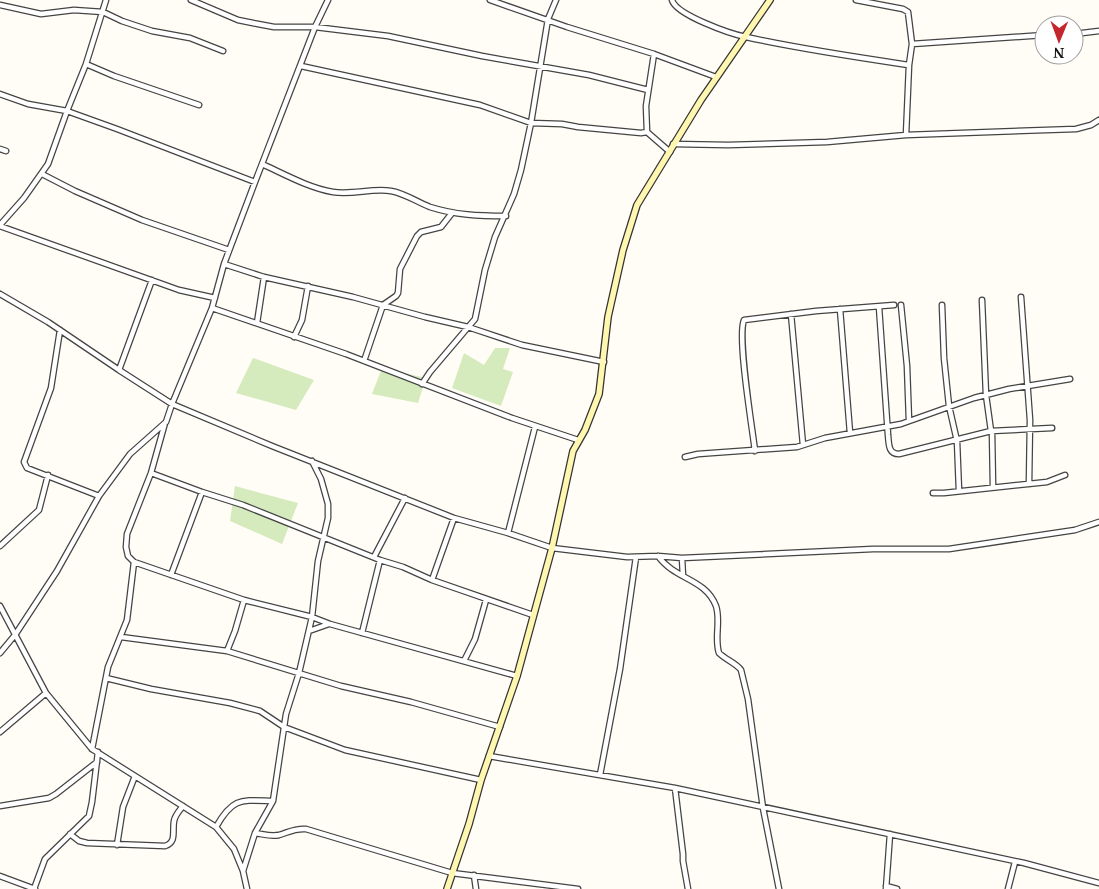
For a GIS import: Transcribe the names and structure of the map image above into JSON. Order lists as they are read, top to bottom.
{
  "north": "bottom"
}
